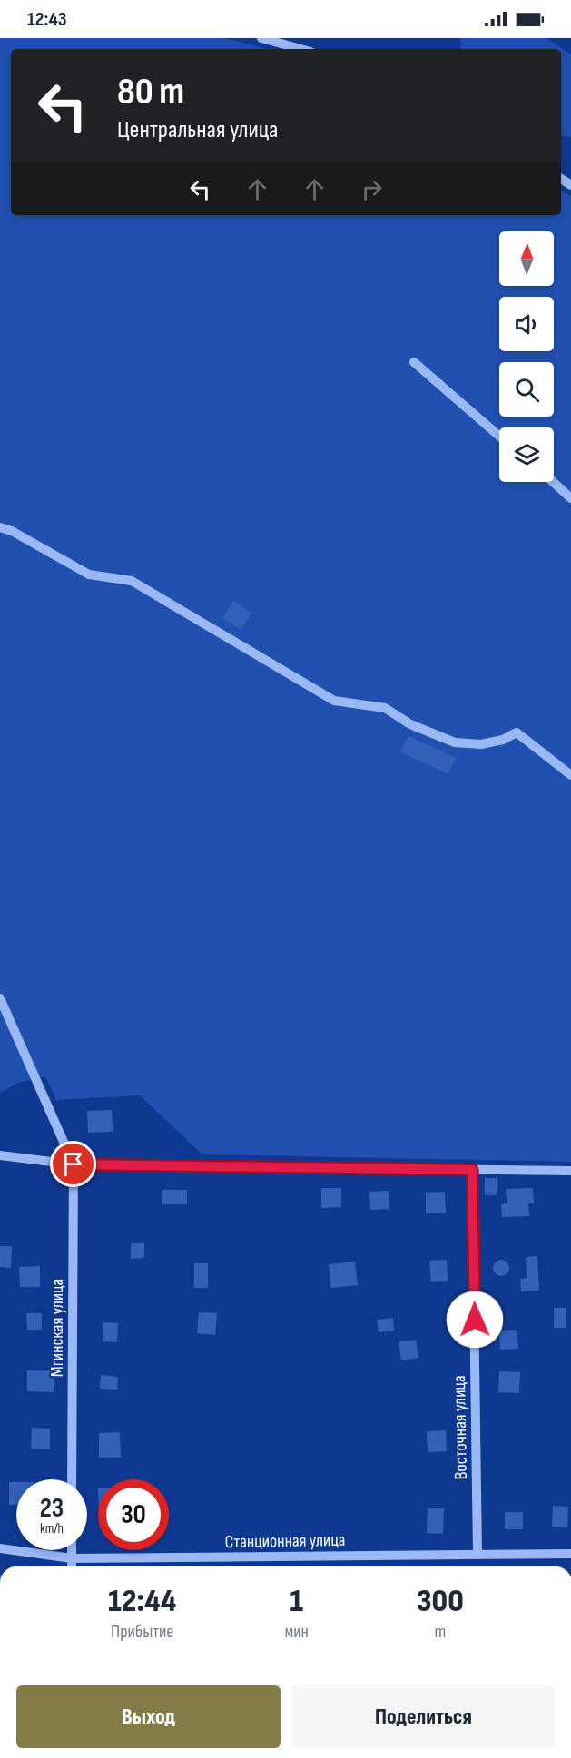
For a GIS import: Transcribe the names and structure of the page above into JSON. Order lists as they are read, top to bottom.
{
  "streets": {
    "street": ["Мгинская улица", "Восточная улица", "Станционная улица"]
  },
  "crossings": [
    ["Восточная улица", "Станционная улица"]
  ],
  "north": "top",
  "page": {
    "status": "12:43",
    "turn": ["80 m", "Центральная улица"],
    "speed": "23 km/h",
    "limit": "30",
    "eta": [
      "12:44",
      "Прибытие",
      "1",
      "мин",
      "300",
      "m"
    ],
    "buttons": ["Выход", "Поделиться"]
  }
}
